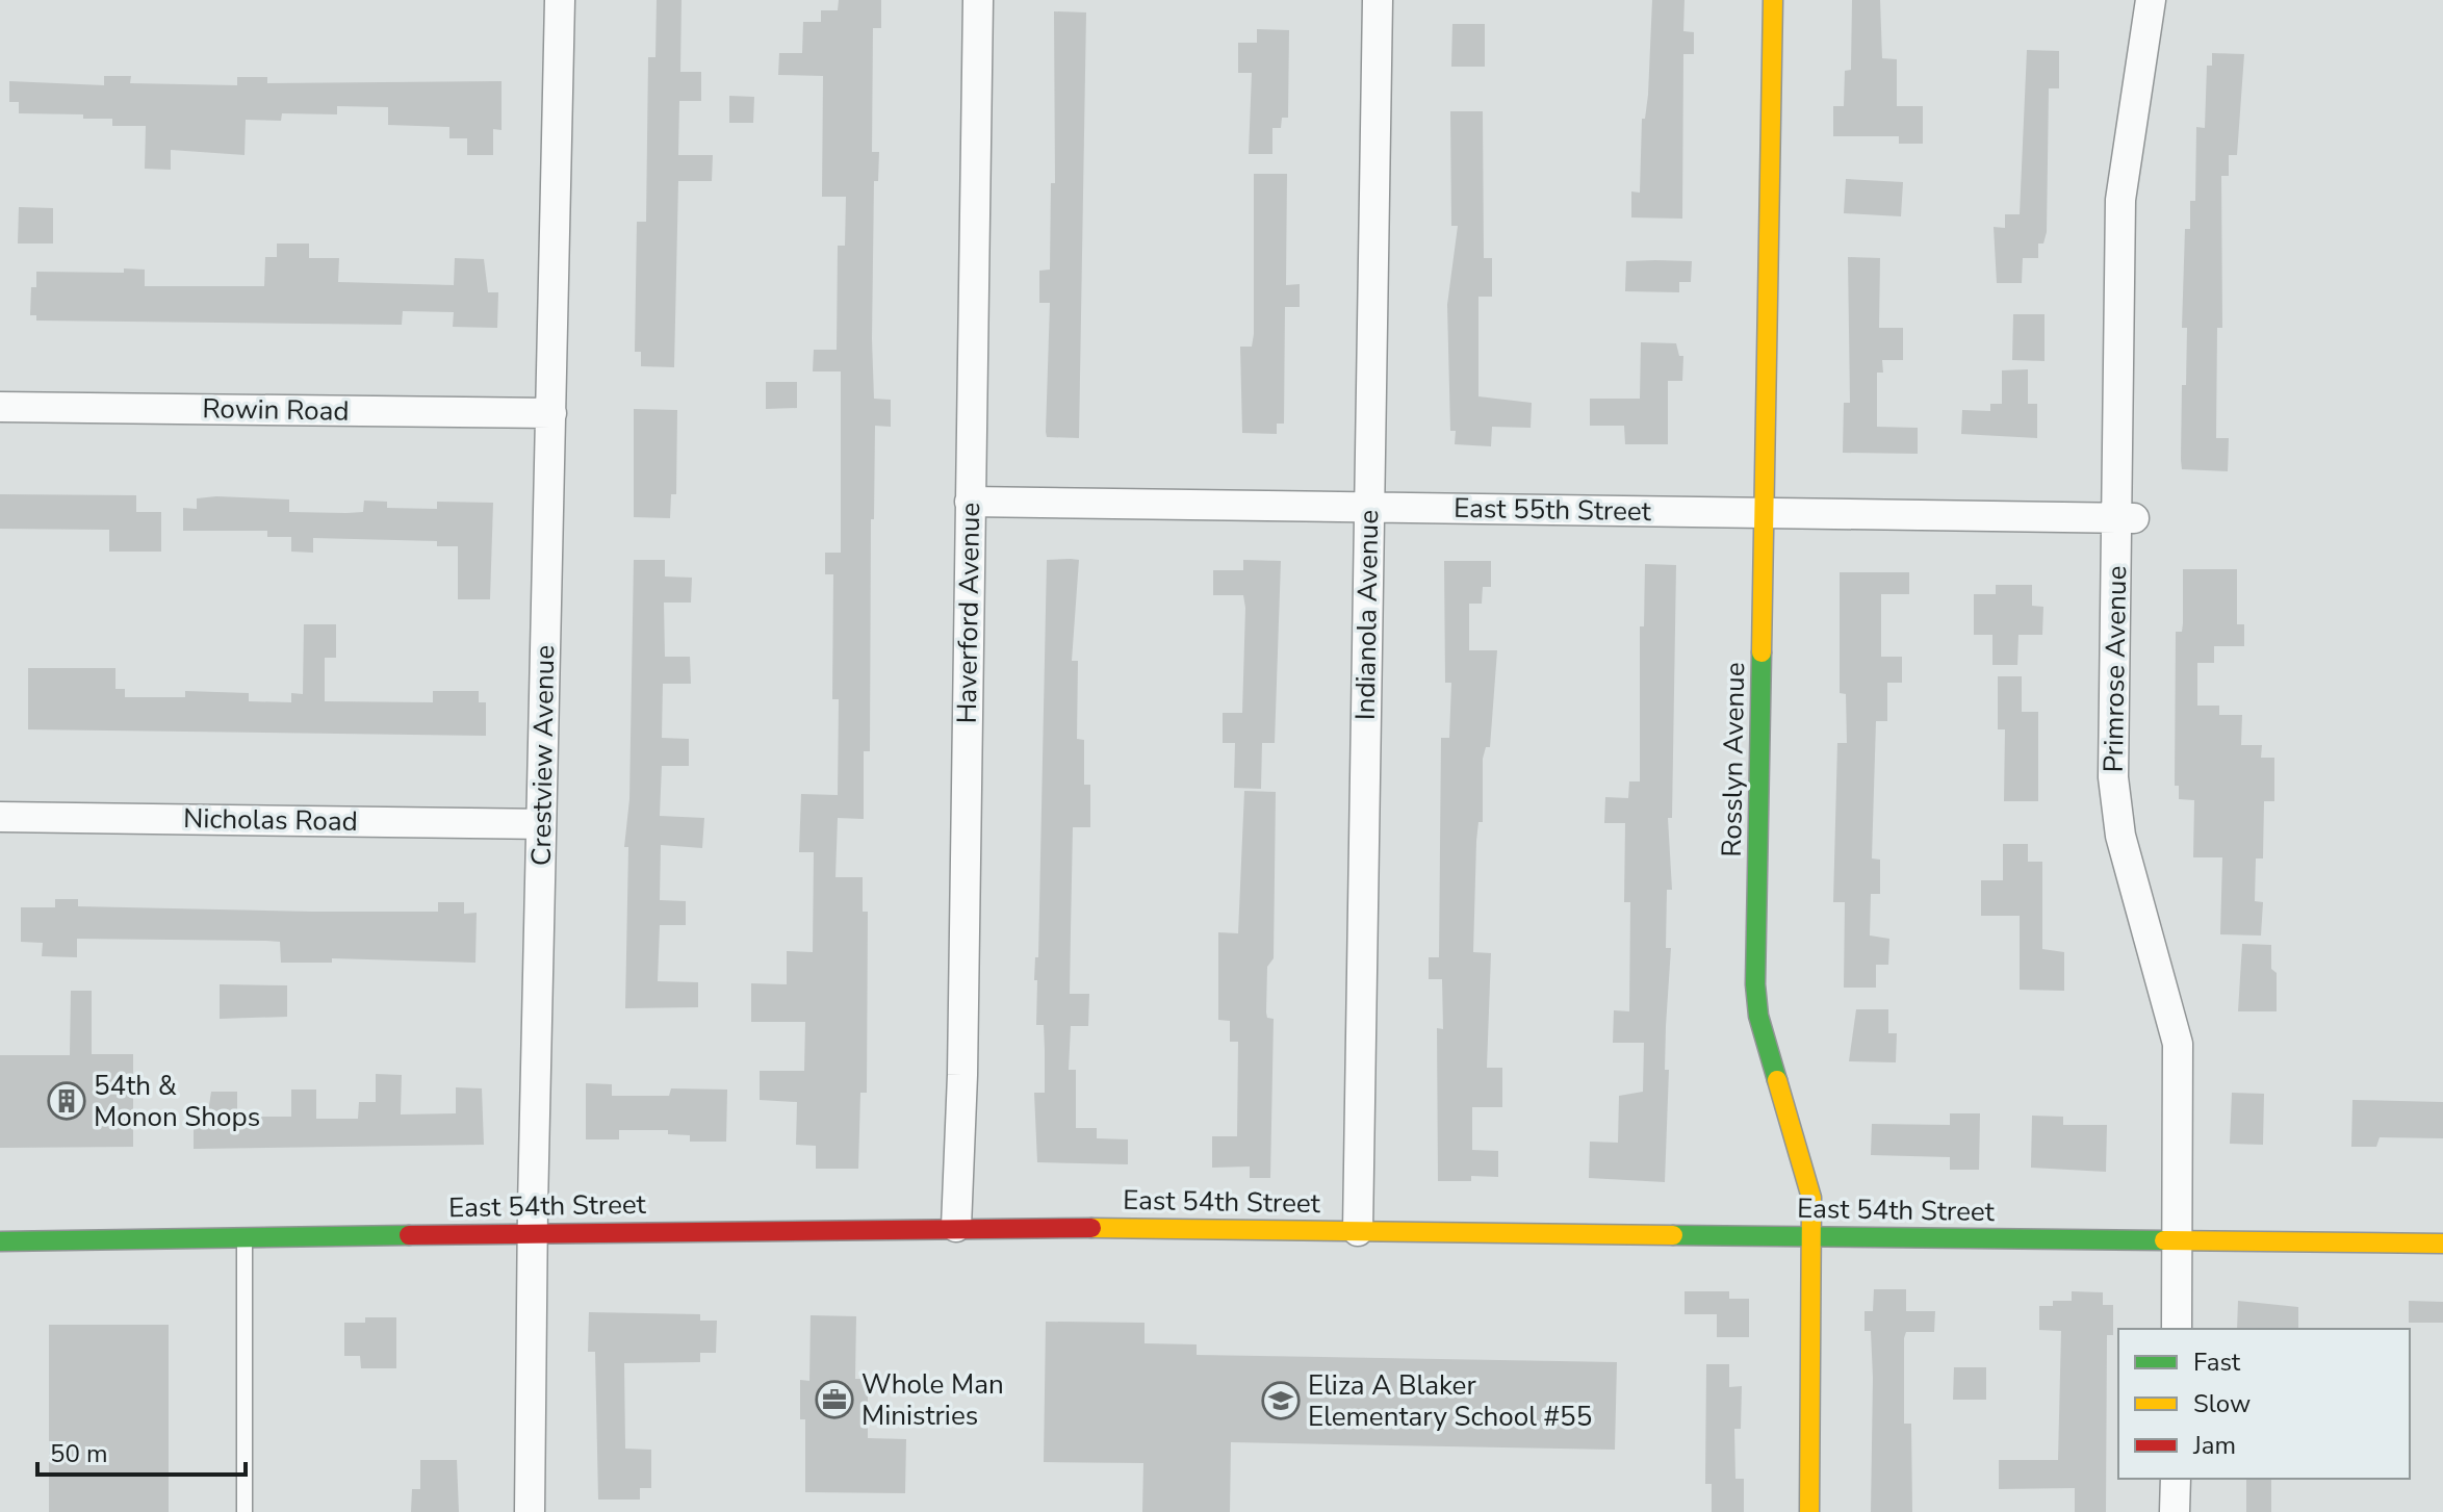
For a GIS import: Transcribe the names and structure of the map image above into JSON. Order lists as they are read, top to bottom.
{
  "streets": {
    "street": [
      "Rowin Road",
      "East 55th Street",
      "Haverford Avenue",
      "Indianola Avenue",
      "Primrose Avenue",
      "Crestview Avenue",
      "Rosslyn Avenue",
      "Nicholas Road",
      "East 54th Street"
    ]
  },
  "crossings": [
    ["Rowin Road", "Crestview Avenue"],
    ["East 55th Street", "Haverford Avenue"],
    ["East 55th Street", "Indianola Avenue"],
    ["East 55th Street", "Primrose Avenue"],
    ["East 55th Street", "Rosslyn Avenue"],
    ["Haverford Avenue", "East 54th Street"],
    ["Indianola Avenue", "East 54th Street"],
    ["Primrose Avenue", "East 54th Street"],
    ["Crestview Avenue", "Nicholas Road"],
    ["Crestview Avenue", "East 54th Street"],
    ["Rosslyn Avenue", "East 54th Street"]
  ],
  "places": {
    "building": ["54th & Monon Shops"],
    "office": ["Whole Man Ministries"],
    "school or university": ["Eliza A Blaker Elementary School #55"]
  },
  "legend": ["Fast", "Slow", "Jam"],
  "scale_bar": "50 m"
}
